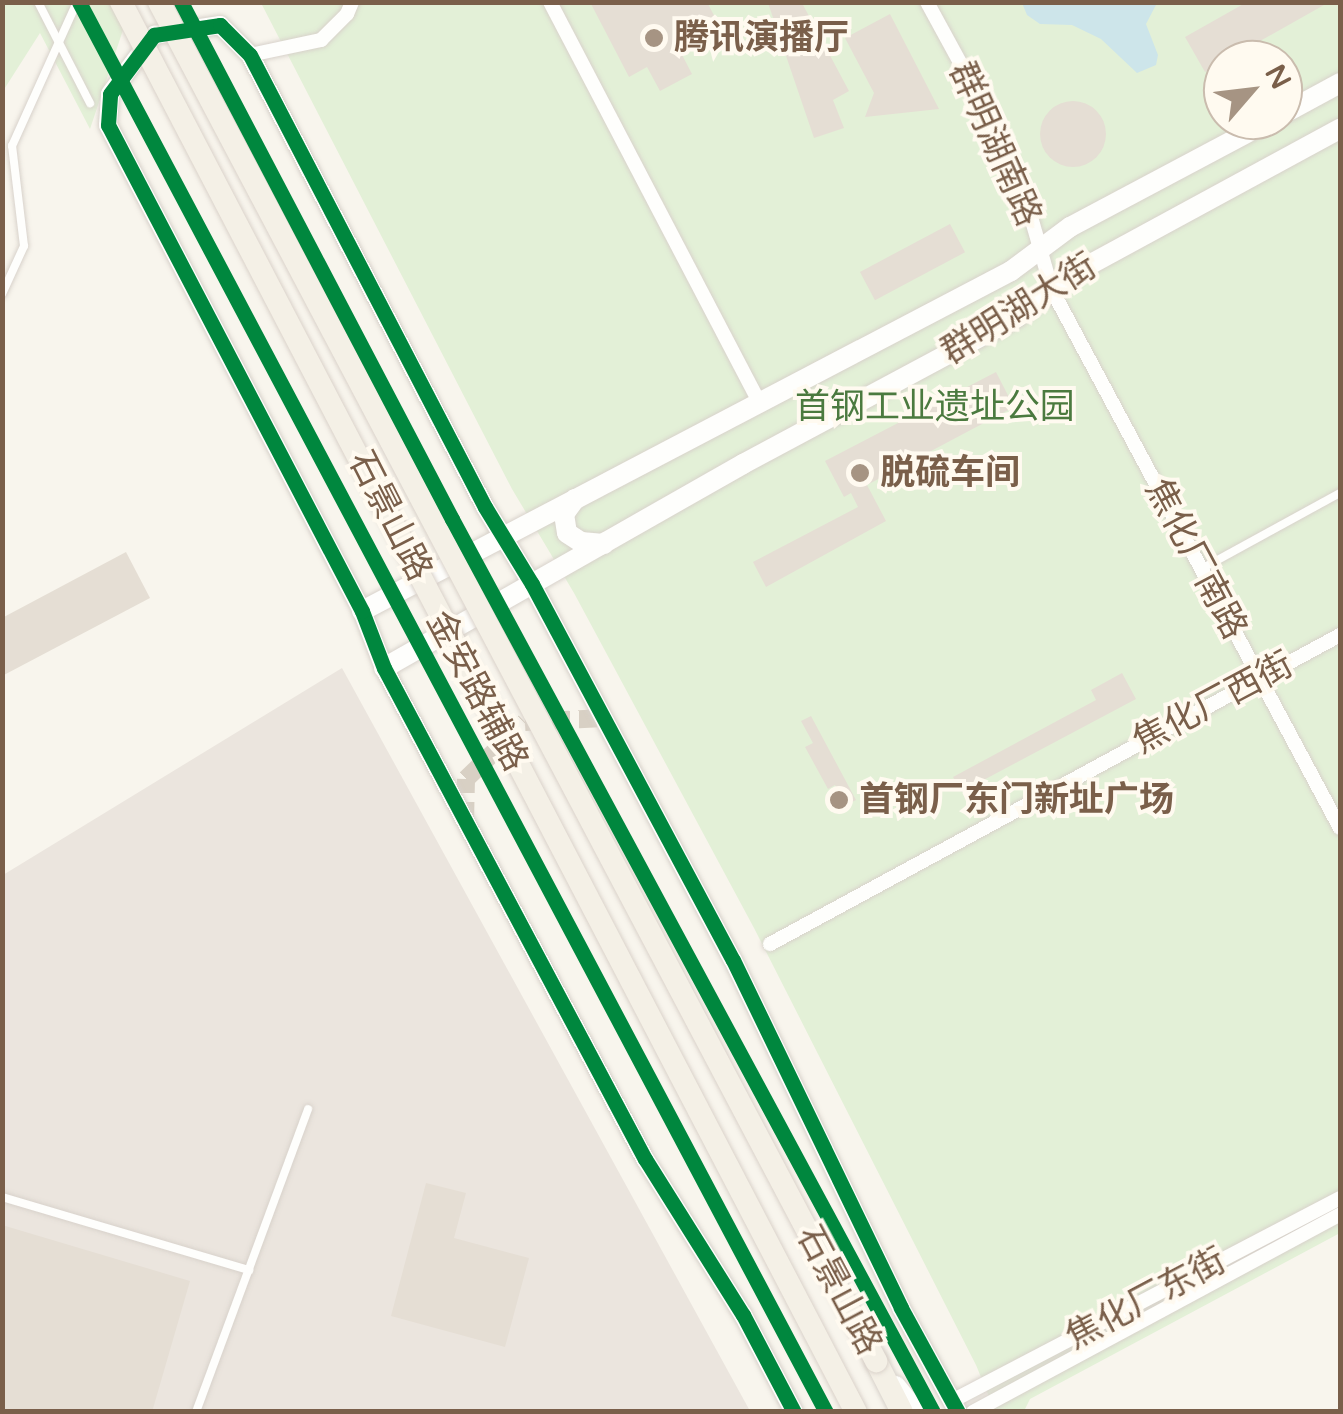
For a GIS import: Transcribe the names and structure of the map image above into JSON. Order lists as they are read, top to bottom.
{
  "streets": {
    "main road": ["群明湖大街", "石景山路"],
    "street": [
      "群明湖南路",
      "焦化厂南路",
      "焦化厂西街",
      "焦化厂东街"
    ],
    "cycle path": ["金安路辅路"]
  },
  "crossings": [
    ["群明湖南路", "群明湖大街"],
    ["群明湖南路", "焦化厂南路"],
    ["群明湖大街", "石景山路"],
    ["群明湖大街", "焦化厂南路"],
    ["焦化厂南路", "焦化厂西街"]
  ],
  "parks": ["首钢工业遗址公园"],
  "places": ["腾讯演播厅", "脱硫车间", "首钢厂东门新址广场"],
  "north": "top right"
}
